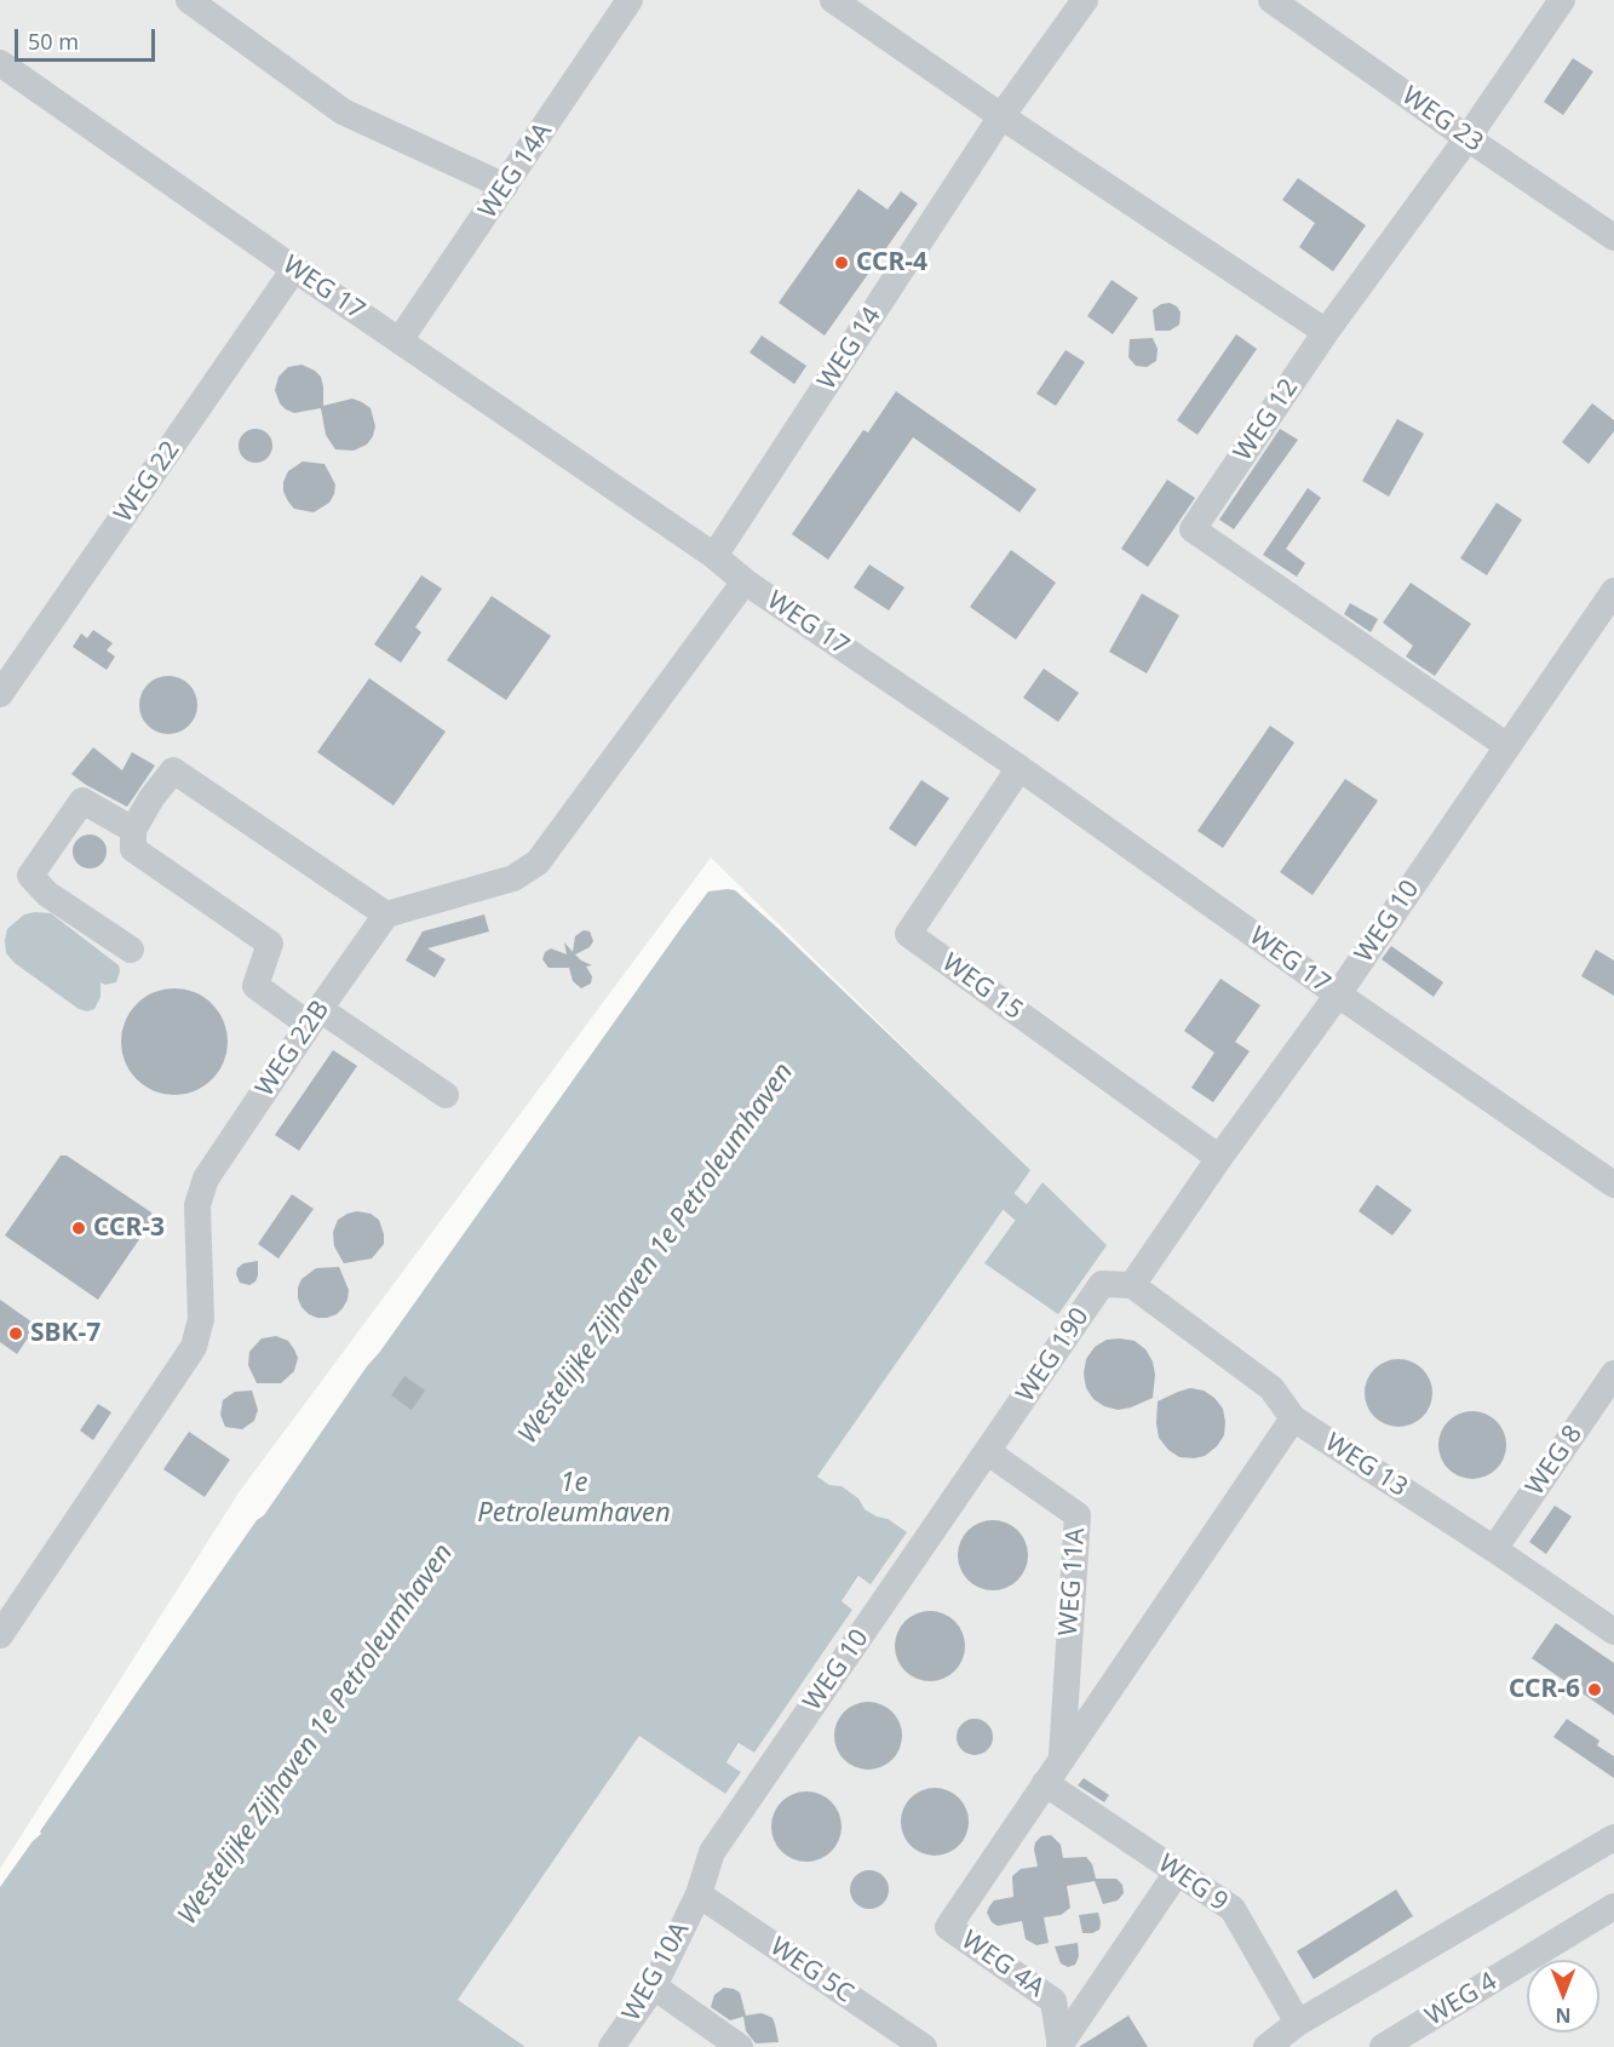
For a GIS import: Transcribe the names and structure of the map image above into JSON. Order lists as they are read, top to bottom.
{
  "streets": {
    "lane": [
      "WEG 23",
      "WEG 14A",
      "WEG 17",
      "WEG 14",
      "WEG 12",
      "WEG 22",
      "WEG 10",
      "WEG 15",
      "WEG 22B",
      "WEG 190",
      "WEG 8",
      "WEG 13",
      "WEG 11A",
      "WEG 9",
      "WEG 4A",
      "WEG 5C",
      "WEG 10A",
      "WEG 4"
    ]
  },
  "crossings": [
    ["WEG 23", "WEG 12"],
    ["WEG 14A", "WEG 17"],
    ["WEG 17", "WEG 14"],
    ["WEG 17", "WEG 22"],
    ["WEG 17", "WEG 10"],
    ["WEG 17", "WEG 15"],
    ["WEG 12", "WEG 10"],
    ["WEG 10", "WEG 15"],
    ["WEG 10", "WEG 190"],
    ["WEG 10", "WEG 13"],
    ["WEG 10", "WEG 11A"],
    ["WEG 10", "WEG 5C"],
    ["WEG 10", "WEG 10A"],
    ["WEG 190", "WEG 13"],
    ["WEG 190", "WEG 11A"],
    ["WEG 8", "WEG 13"],
    ["WEG 9", "WEG 4A"],
    ["WEG 5C", "WEG 10A"]
  ],
  "water": ["Westelijke Zijhaven 1e Petroleumhaven", "1e Petroleumhaven"],
  "places": [
    "CCR-4",
    "CCR-3",
    "SBK-7",
    "CCR-6"
  ],
  "scale_bar": "50 m",
  "north": "bottom"
}
